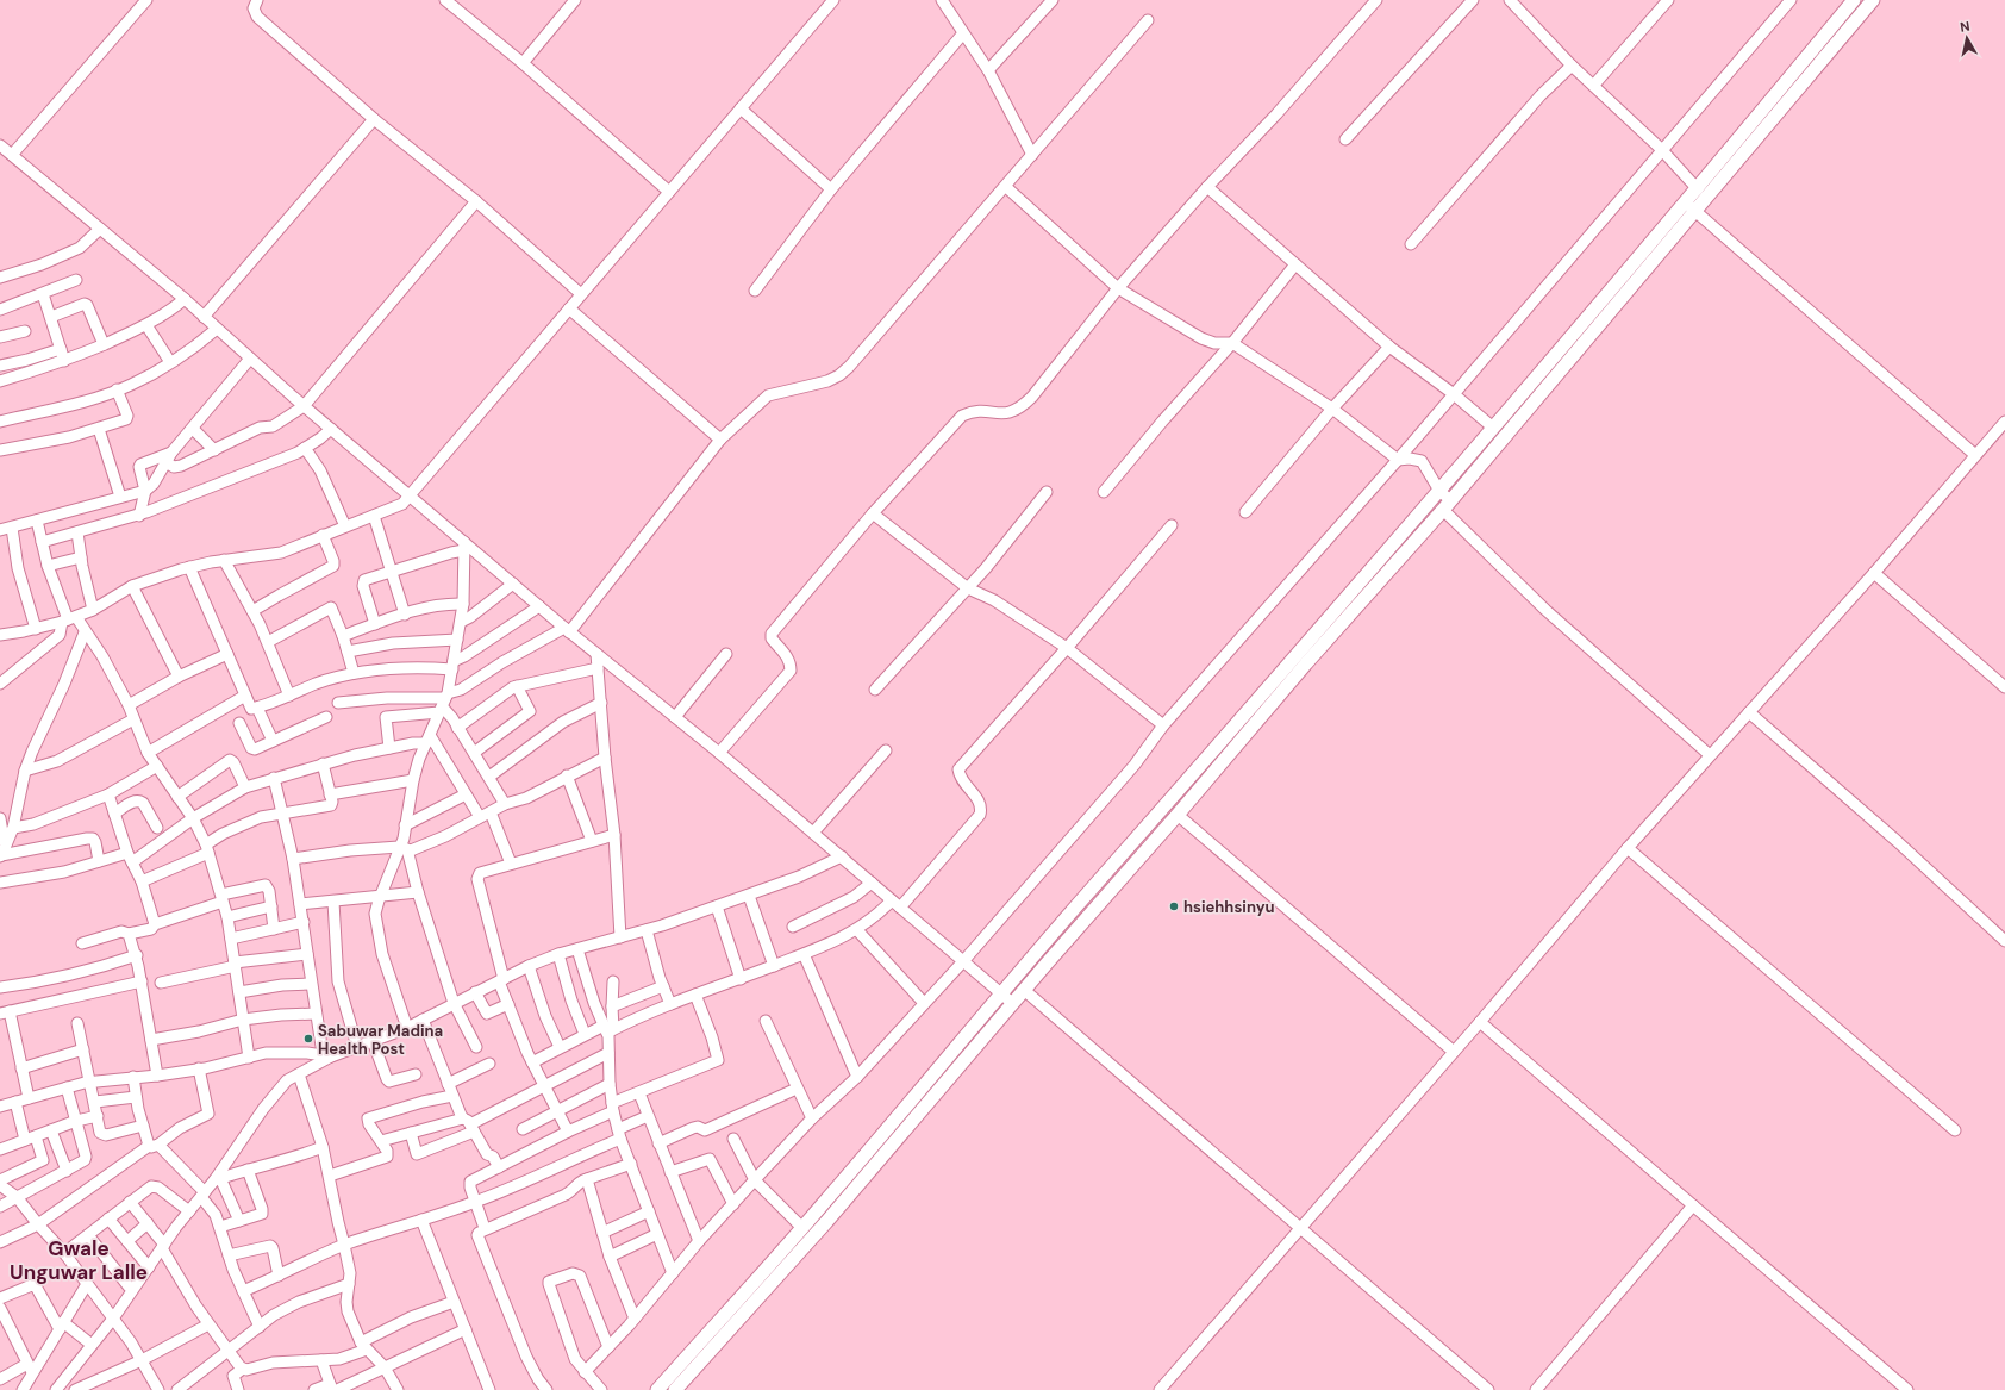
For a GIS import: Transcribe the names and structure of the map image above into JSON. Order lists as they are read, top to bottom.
{
  "districts": ["Gwale Unguwar Lalle"],
  "places": ["hsiehhsinyu", "Sabuwar Madina Health Post"],
  "north": "top"
}
